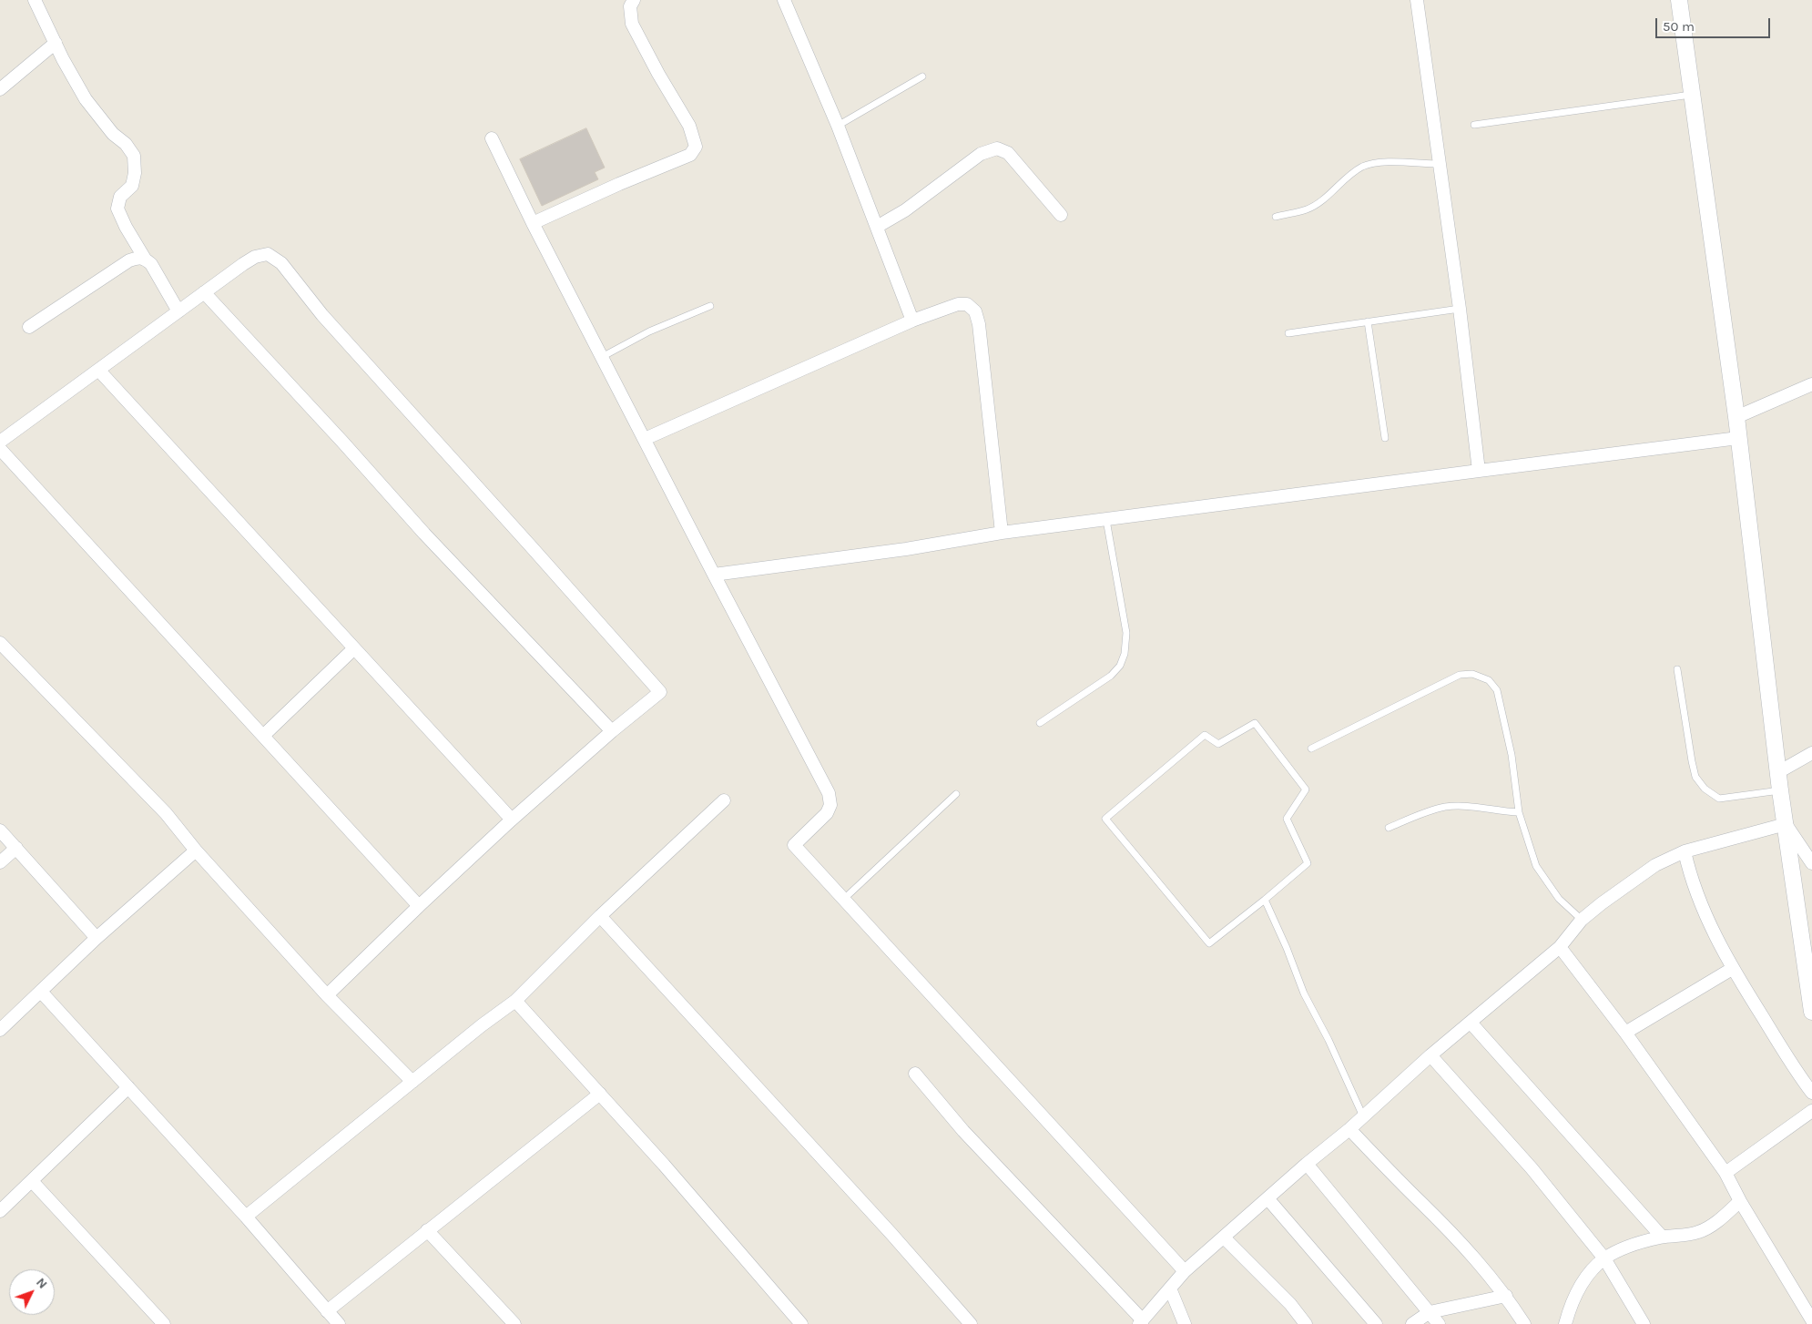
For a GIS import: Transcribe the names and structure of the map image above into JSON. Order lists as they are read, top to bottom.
{
  "scale_bar": "50 m",
  "north": "top right"
}
